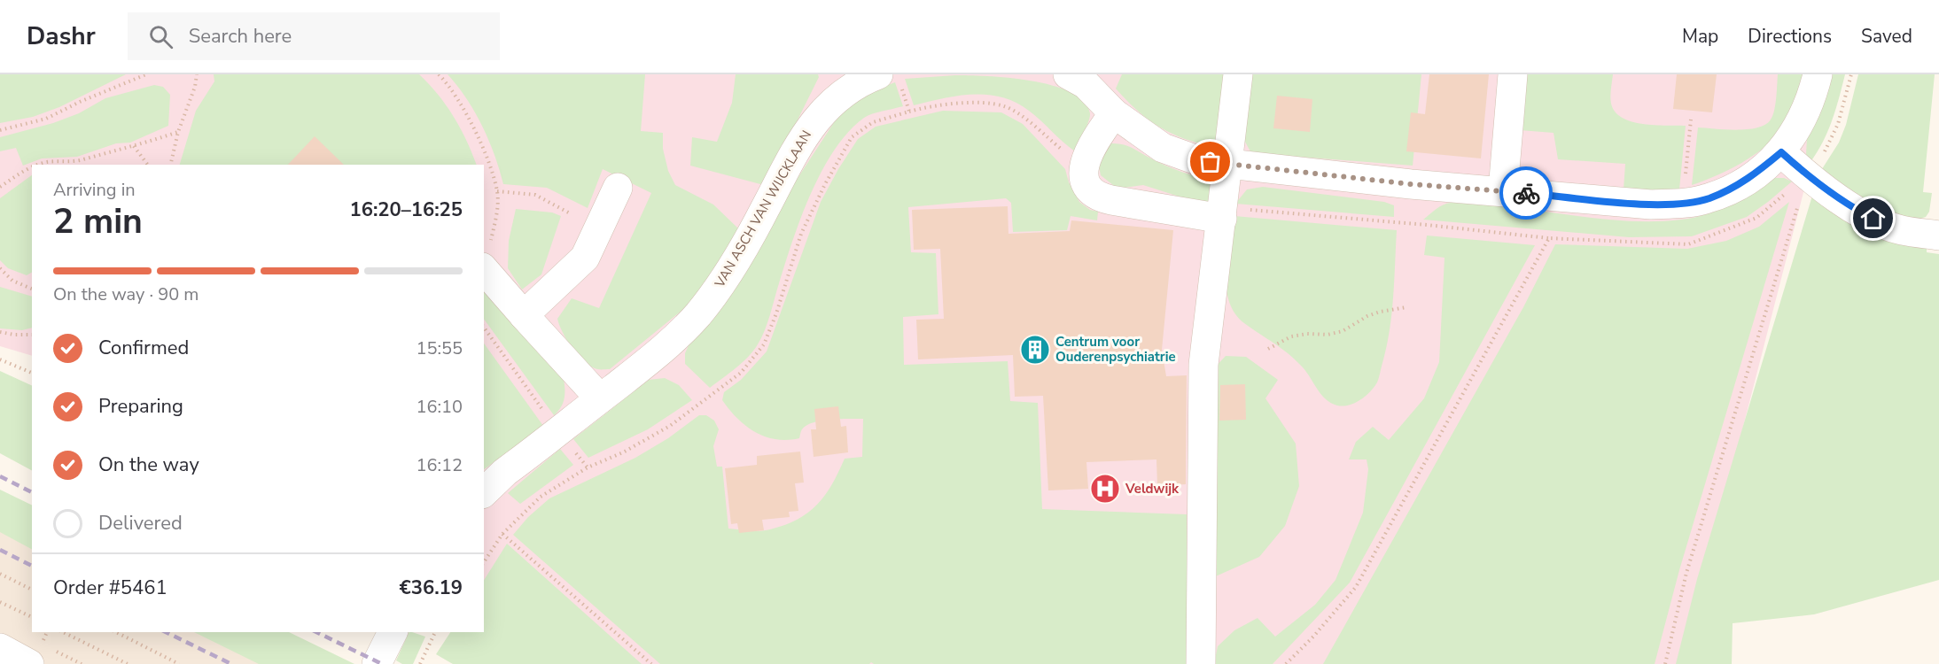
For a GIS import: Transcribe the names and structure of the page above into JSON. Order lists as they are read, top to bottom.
{
  "streets": {
    "street": ["VAN ASCH VAN WIJCKLAAN"]
  },
  "places": {
    "building": ["Centrum voor Ouderenpsychiatrie"],
    "hospital": ["Veldwijk"]
  },
  "page": {
    "header": "Dashr",
    "search": "Search here",
    "nav": ["Map", "Directions", "Saved"],
    "heading": ["2 min", "Arriving in", "16:20–16:25"],
    "panel": ["Order #5461", "€36.19"],
    "bar": "On the way · 90 m",
    "list": [
      ["Confirmed", "15:55"],
      ["Preparing", "16:10"],
      ["On the way", "16:12"],
      "Delivered"
    ]
  }
}
